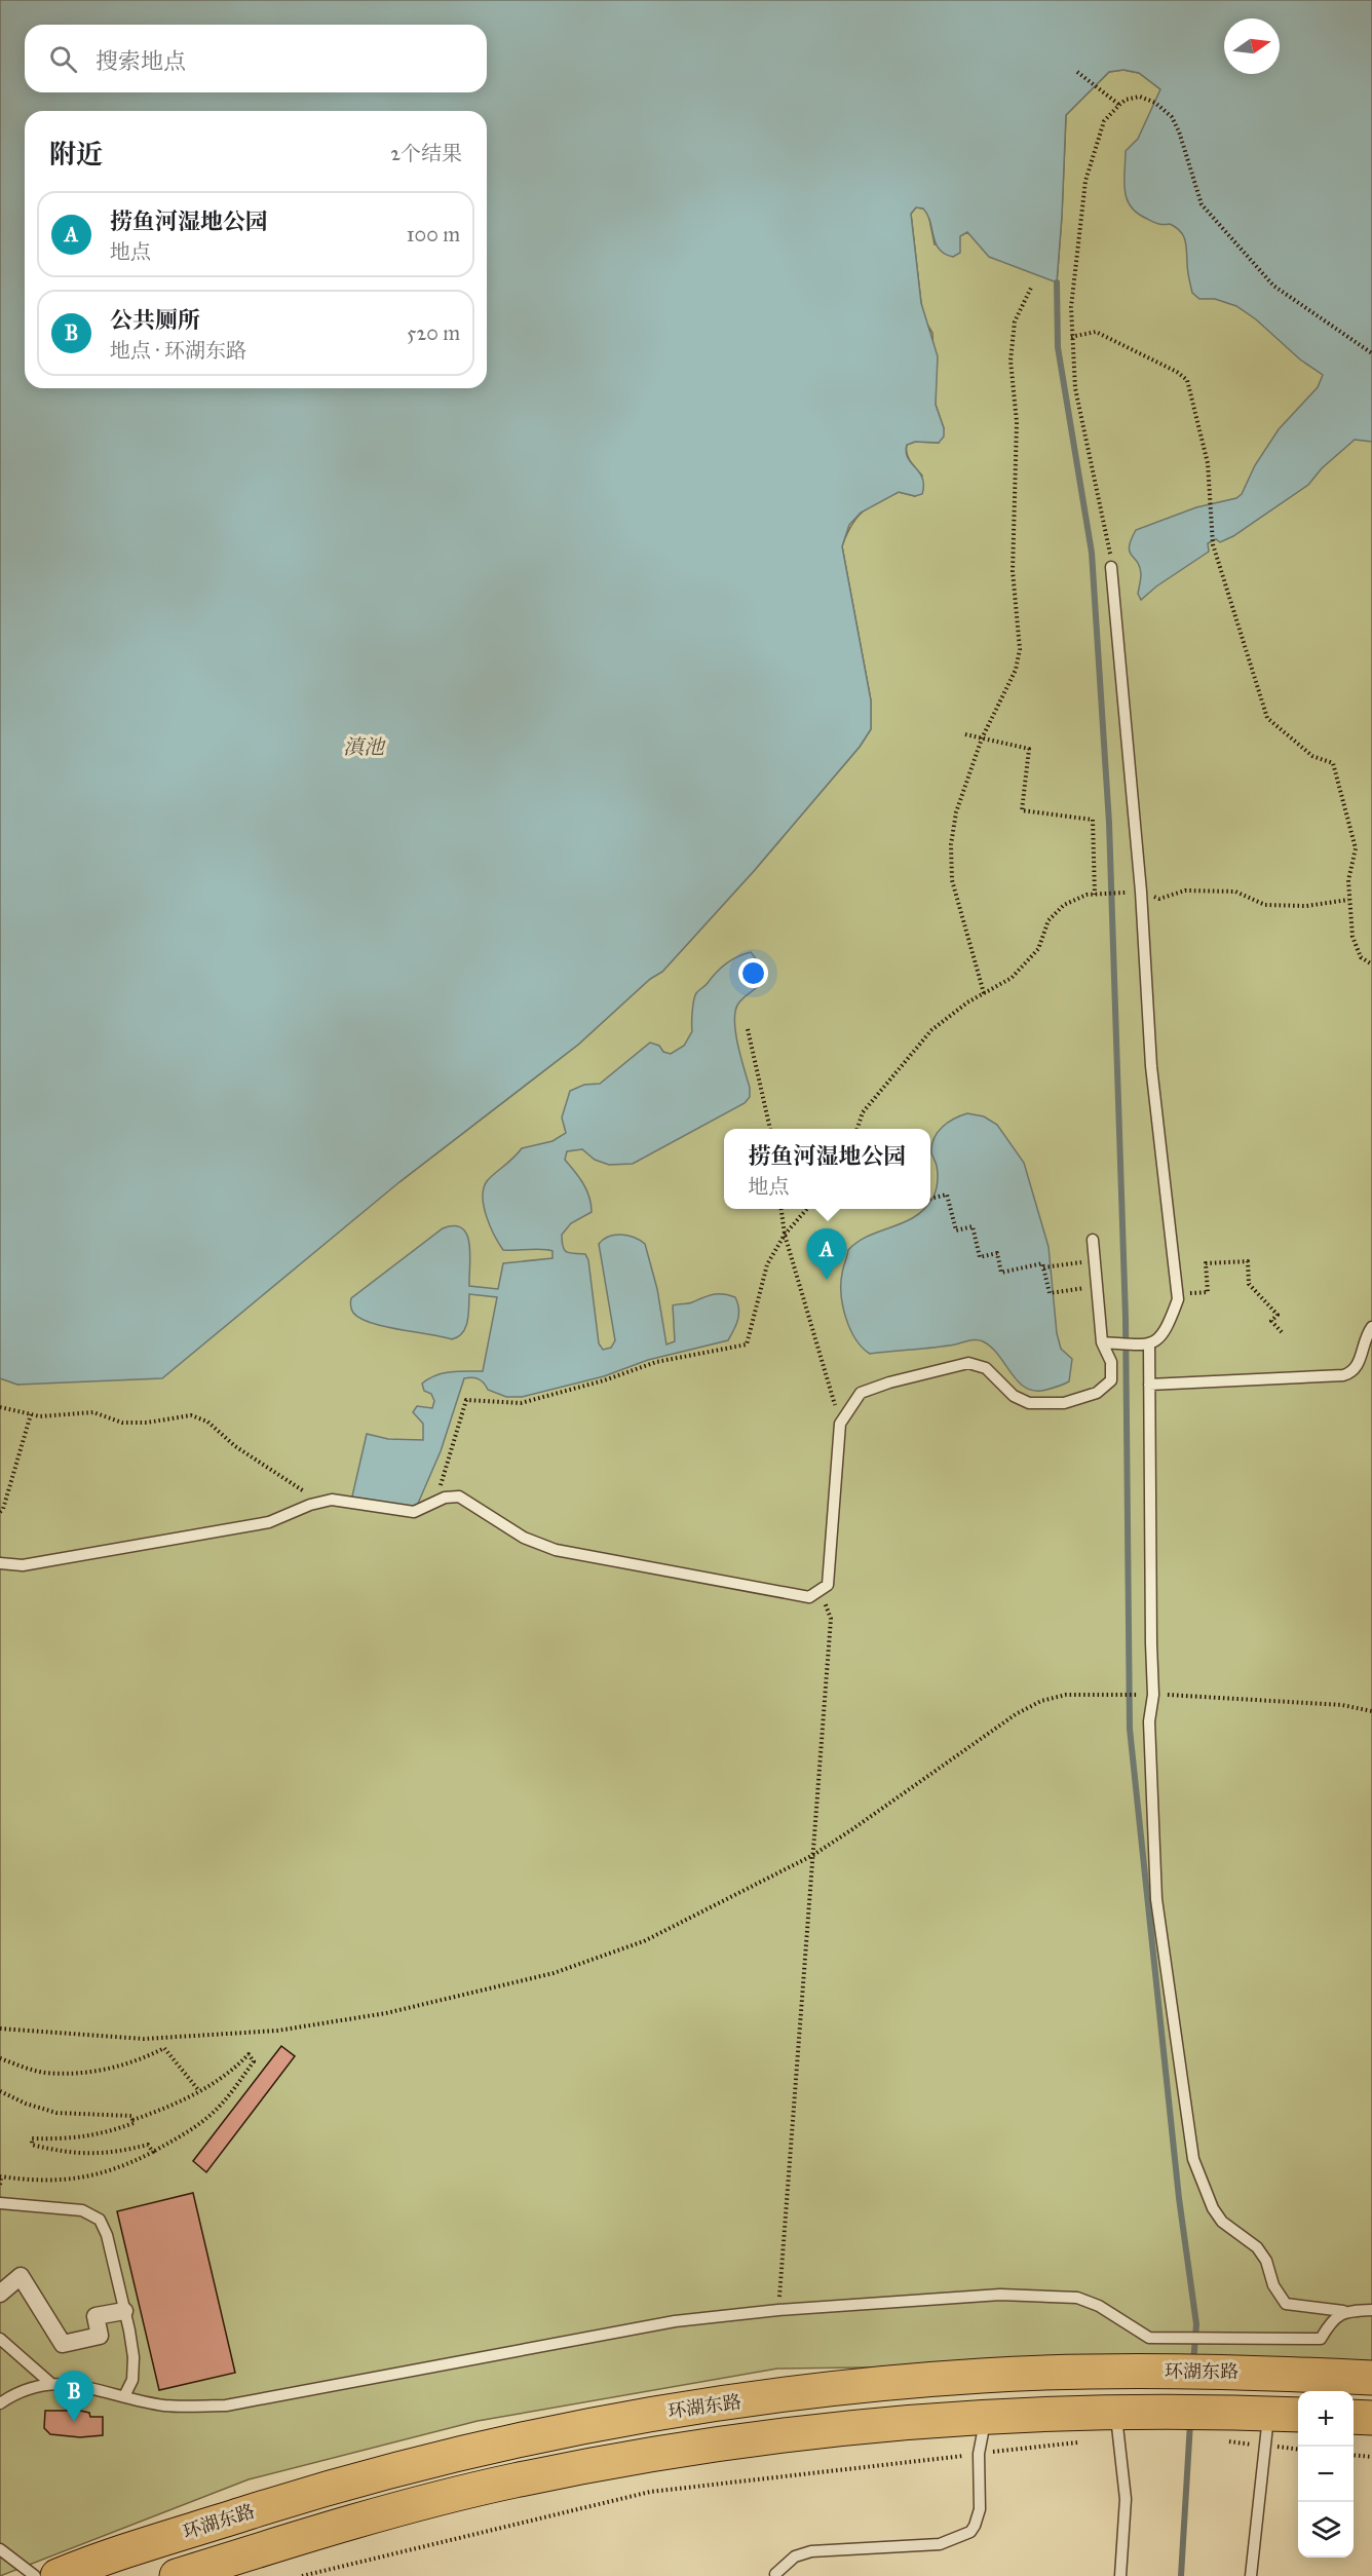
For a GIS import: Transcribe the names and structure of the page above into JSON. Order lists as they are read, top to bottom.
{
  "streets": {
    "main road": ["环湖东路"]
  },
  "water": ["滇池"],
  "north": "right",
  "page": {
    "search": "搜索地点",
    "heading": ["附近", "2个结果"],
    "list": [
      {
        "mark": "A",
        "name": "捞鱼河湿地公园",
        "note": "地点",
        "value": "100 m"
      },
      {
        "mark": "B",
        "name": "公共厕所",
        "note": "地点 · 环湖东路",
        "value": "520 m"
      }
    ],
    "popup": ["捞鱼河湿地公园", "地点"],
    "pins": ["A", "B"],
    "map_buttons": ["+", "−"]
  }
}
